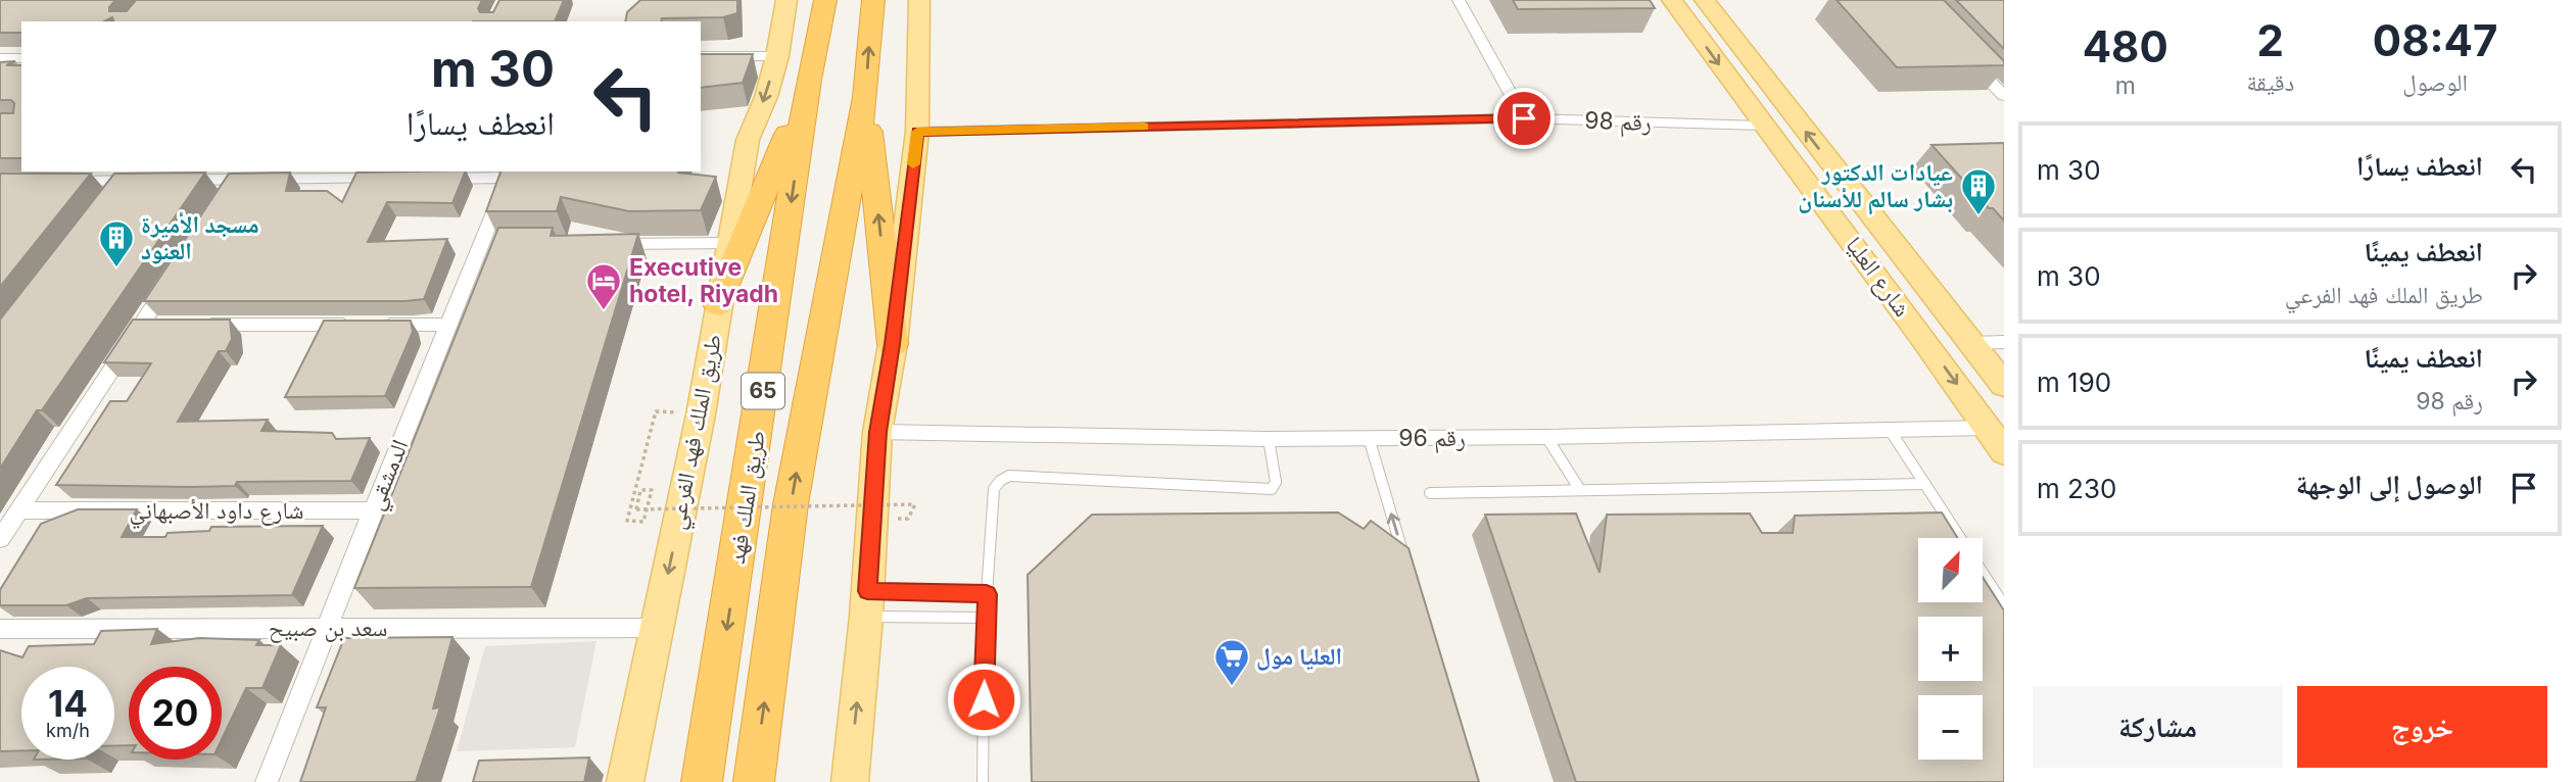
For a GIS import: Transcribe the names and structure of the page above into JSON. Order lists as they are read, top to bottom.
{
  "streets": {
    "highway": ["65", "طريق الملك فهد"],
    "main road": ["شارع العليا", "طريق الملك فهد الفرعي"],
    "street": [
      "رقم 98",
      "رقم 96",
      "الدمشقي",
      "شارع داود الأصبهاني",
      "سعد بن صبيح"
    ]
  },
  "crossings": [
    ["رقم 98", "شارع العليا"],
    ["شارع العليا", "رقم 96"],
    ["طريق الملك فهد الفرعي", "سعد بن صبيح"],
    ["الدمشقي", "شارع داود الأصبهاني"],
    ["الدمشقي", "سعد بن صبيح"]
  ],
  "places": {
    "building": ["عيادات الدكتور بشار سالم للأسنان", "مسجد الأميرة العنود"],
    "hotel": ["Executive hotel, Riyadh"],
    "supermarket": ["العليا مول"]
  },
  "north": "top right",
  "page": {
    "eta": [
      "08:47",
      "الوصول",
      "2",
      "دقيقة",
      "480",
      "m"
    ],
    "turn": ["30 m", "انعطف يسارًا"],
    "list": [
      {
        "name": "انعطف يسارًا",
        "value": "30 m"
      },
      {
        "name": "انعطف يمينًا",
        "note": "طريق الملك فهد الفرعي",
        "value": "30 m"
      },
      {
        "name": "انعطف يمينًا",
        "note": "رقم 98",
        "value": "190 m"
      },
      {
        "name": "الوصول إلى الوجهة",
        "value": "230 m"
      }
    ],
    "map_buttons": ["+", "−"],
    "speed": "14 km/h",
    "limit": "20",
    "buttons": ["خروج", "مشاركة"]
  }
}
